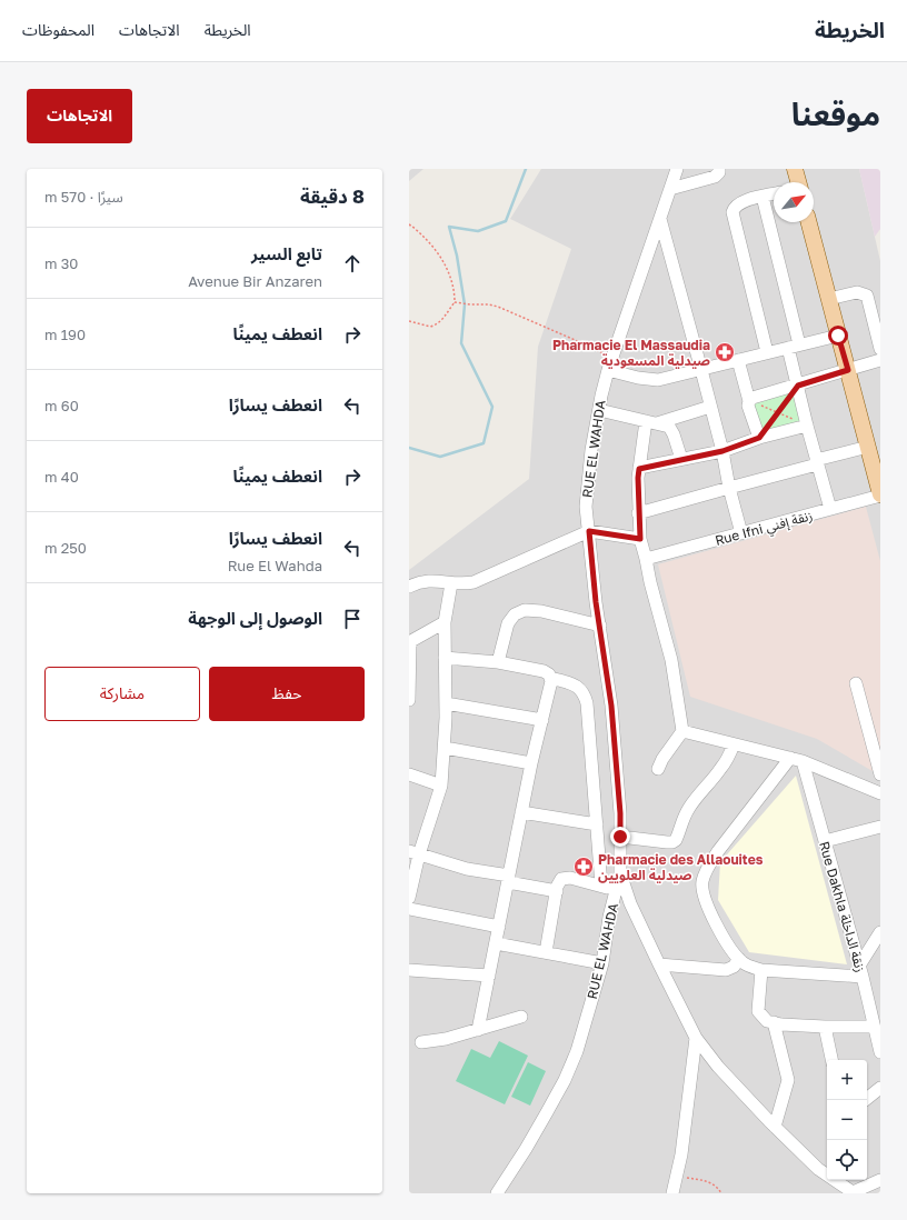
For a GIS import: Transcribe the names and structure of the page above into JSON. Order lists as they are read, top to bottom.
{
  "streets": {
    "street": ["RUE EL WAHDA", "Rue Ifni زنقة إفني", "Rue Dakhla زنقة الداخلة"]
  },
  "places": {
    "pharmacy": ["Pharmacie El Massaudia صيدلية المسعودية", "Pharmacie des Allaouites صيدلية العلويين"]
  },
  "north": "top right",
  "page": {
    "header": "الخريطة",
    "nav": ["الخريطة", "الاتجاهات", "المحفوظات"],
    "title": "موقعنا",
    "buttons": [
      "الاتجاهات",
      ["حفظ", "مشاركة"]
    ],
    "heading": ["8 دقيقة", "سيرًا · 570 m"],
    "list": [
      ["تابع السير", "Avenue Bir Anzaren", "30 m"],
      ["انعطف يمينًا", "190 m"],
      ["انعطف يسارًا", "60 m"],
      ["انعطف يمينًا", "40 m"],
      ["انعطف يسارًا", "Rue El Wahda", "250 m"],
      "الوصول إلى الوجهة"
    ],
    "map_buttons": ["+", "−"]
  }
}
